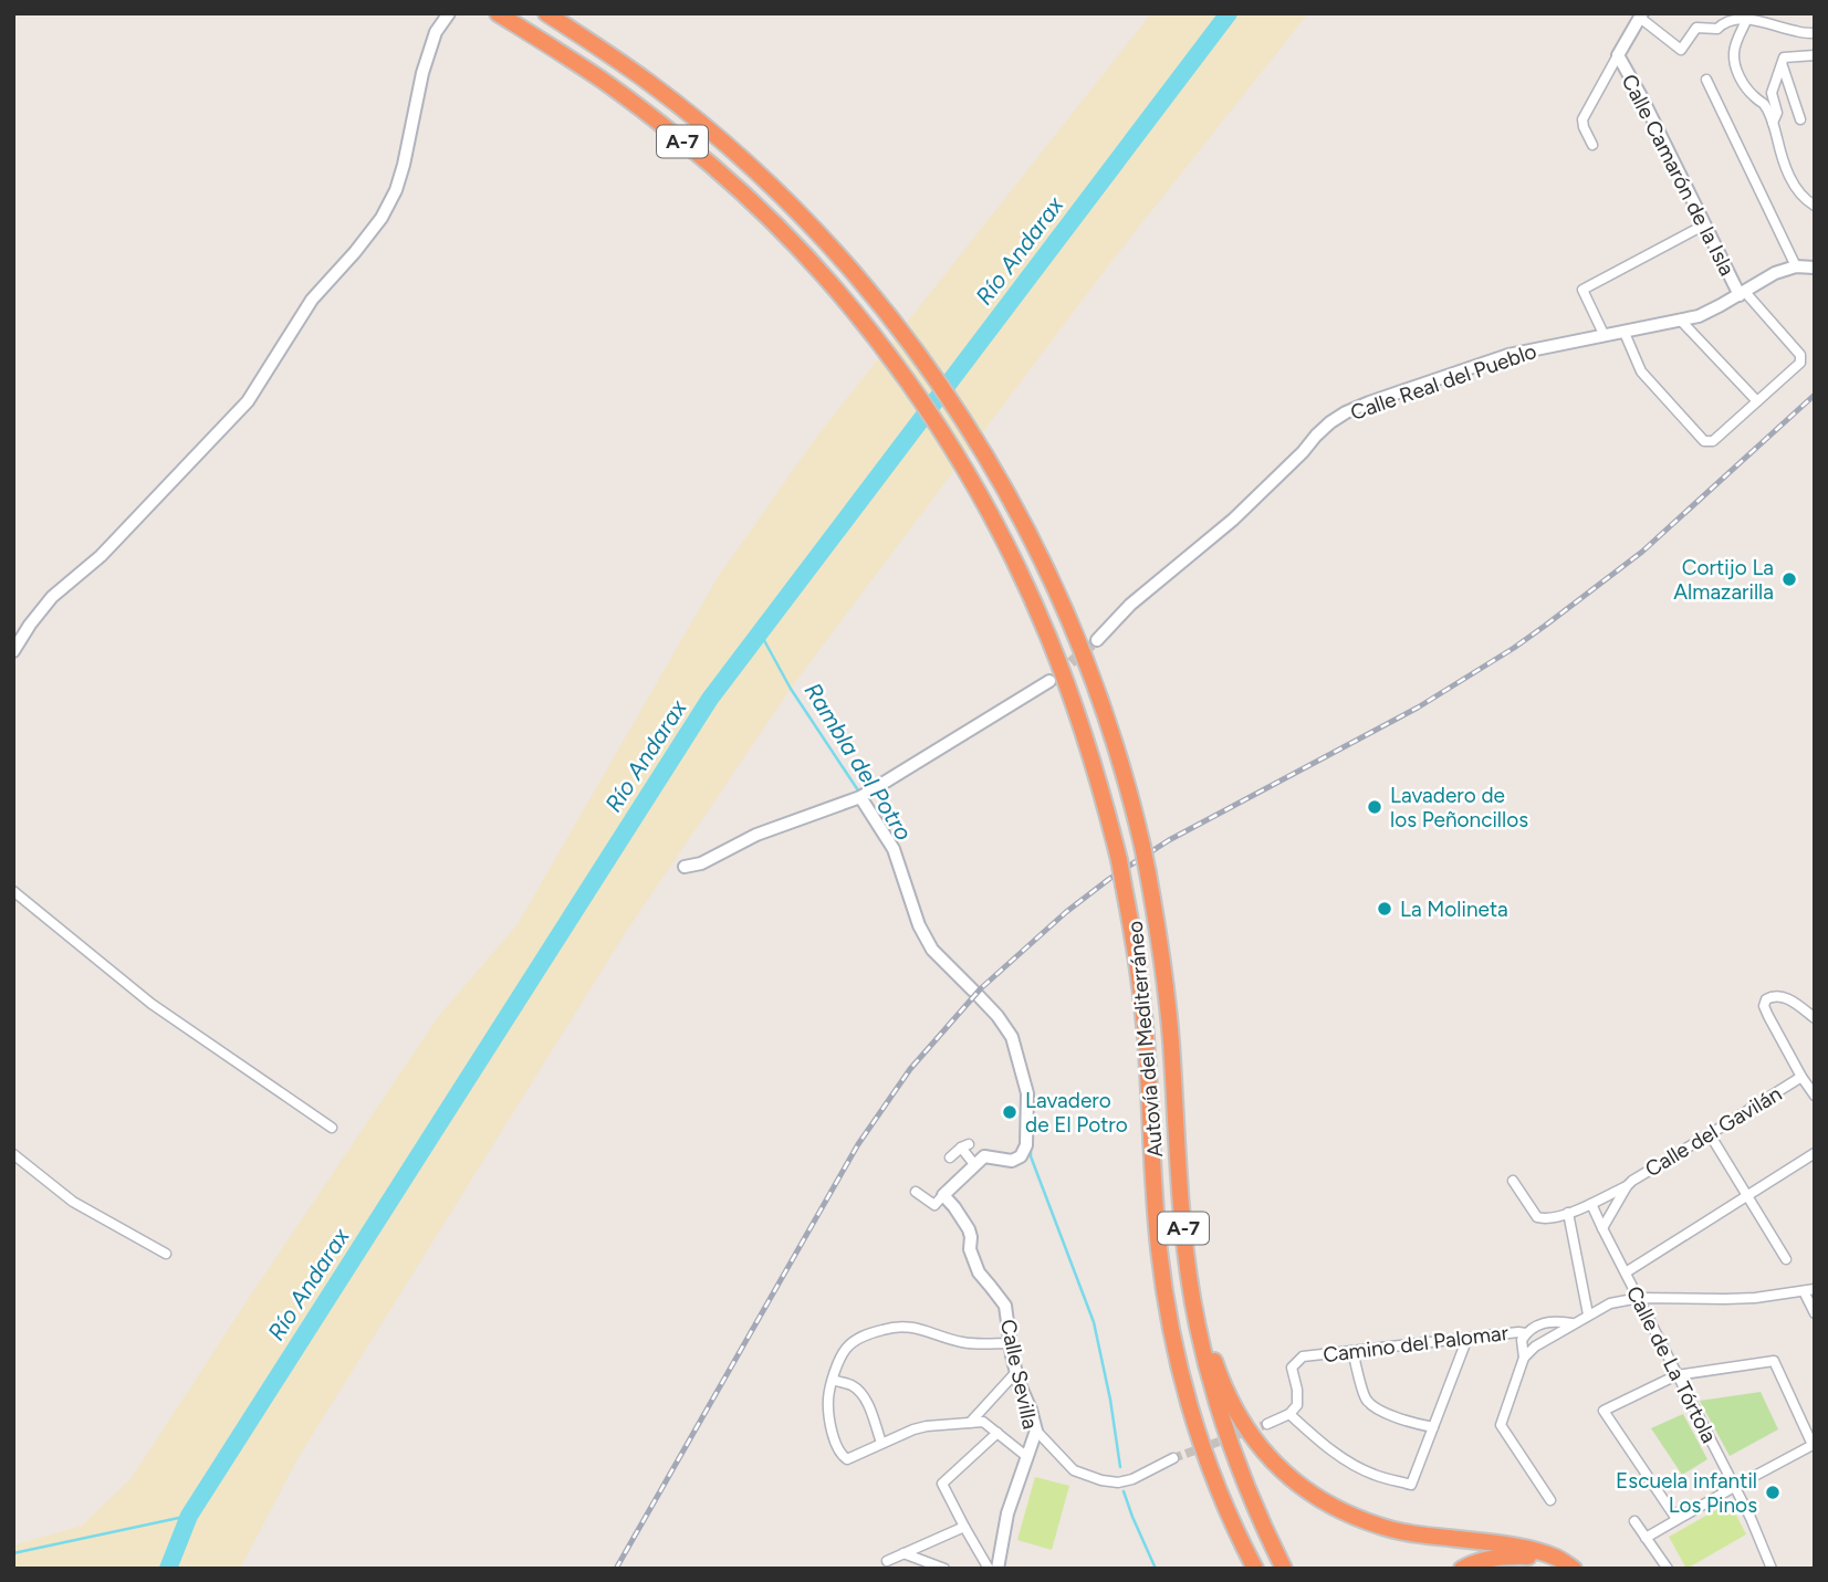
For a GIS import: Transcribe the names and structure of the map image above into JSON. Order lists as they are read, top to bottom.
{
  "streets": {
    "highway": ["A-7", "Autovía del Mediterráneo"],
    "street": [
      "Calle Camarón de la Isla",
      "Calle Real del Pueblo",
      "Calle del Gavilán",
      "Camino del Palomar",
      "Calle de La Tórtola",
      "Calle Sevilla"
    ]
  },
  "crossings": [
    ["Calle Camarón de la Isla", "Calle Real del Pueblo"],
    ["Calle del Gavilán", "Calle de La Tórtola"]
  ],
  "water": ["Río Andarax", "Rambla del Potro"],
  "places": [
    "Cortijo La Almazarilla",
    "Lavadero de los Peñoncillos",
    "La Molineta",
    "Lavadero de El Potro",
    "Escuela infantil Los Pinos"
  ]
}
